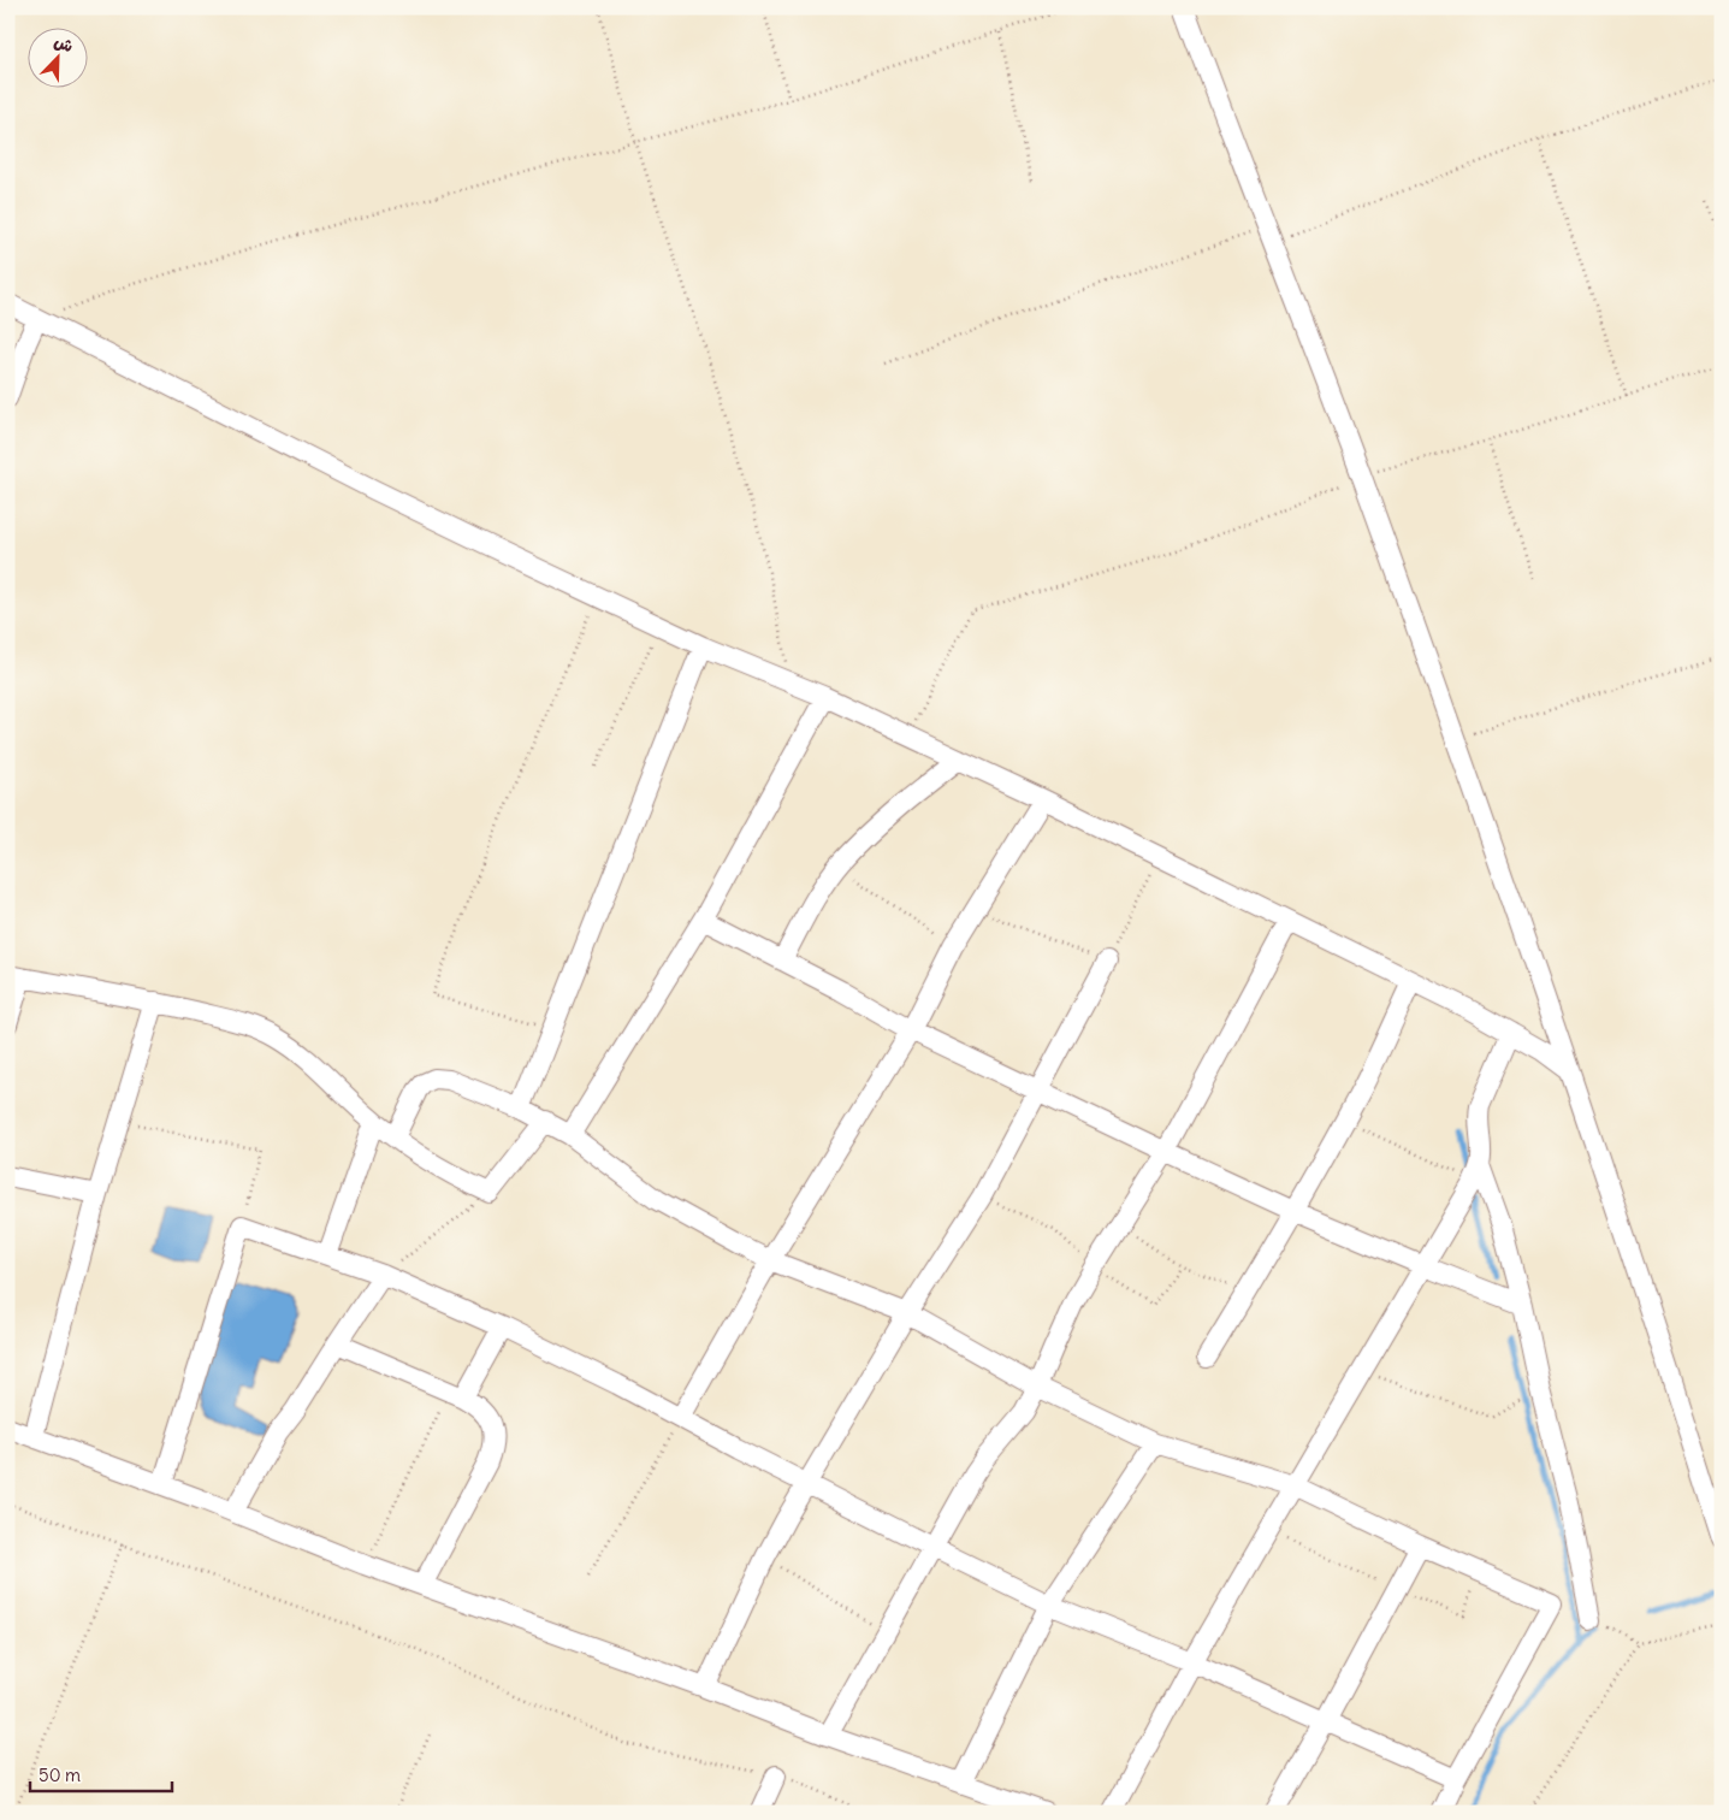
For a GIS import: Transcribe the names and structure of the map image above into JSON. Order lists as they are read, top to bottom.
{
  "scale_bar": "50 m",
  "north": "top right"
}
